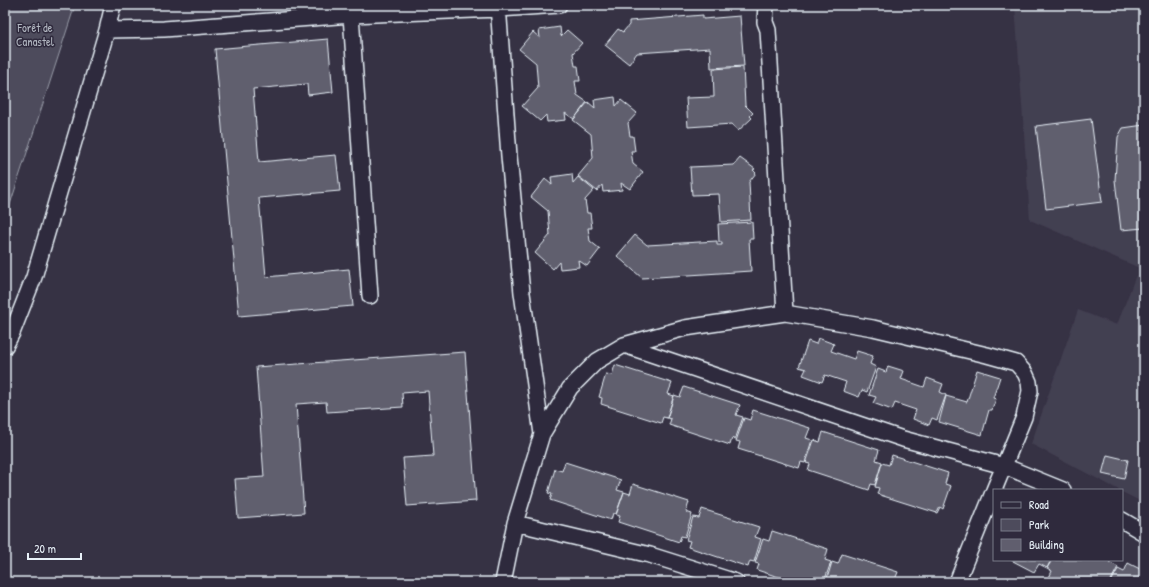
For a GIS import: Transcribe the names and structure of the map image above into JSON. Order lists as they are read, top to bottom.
{
  "parks": ["Forêt de Canastel"],
  "legend": ["Road", "Park", "Building"],
  "scale_bar": "20 m"
}
